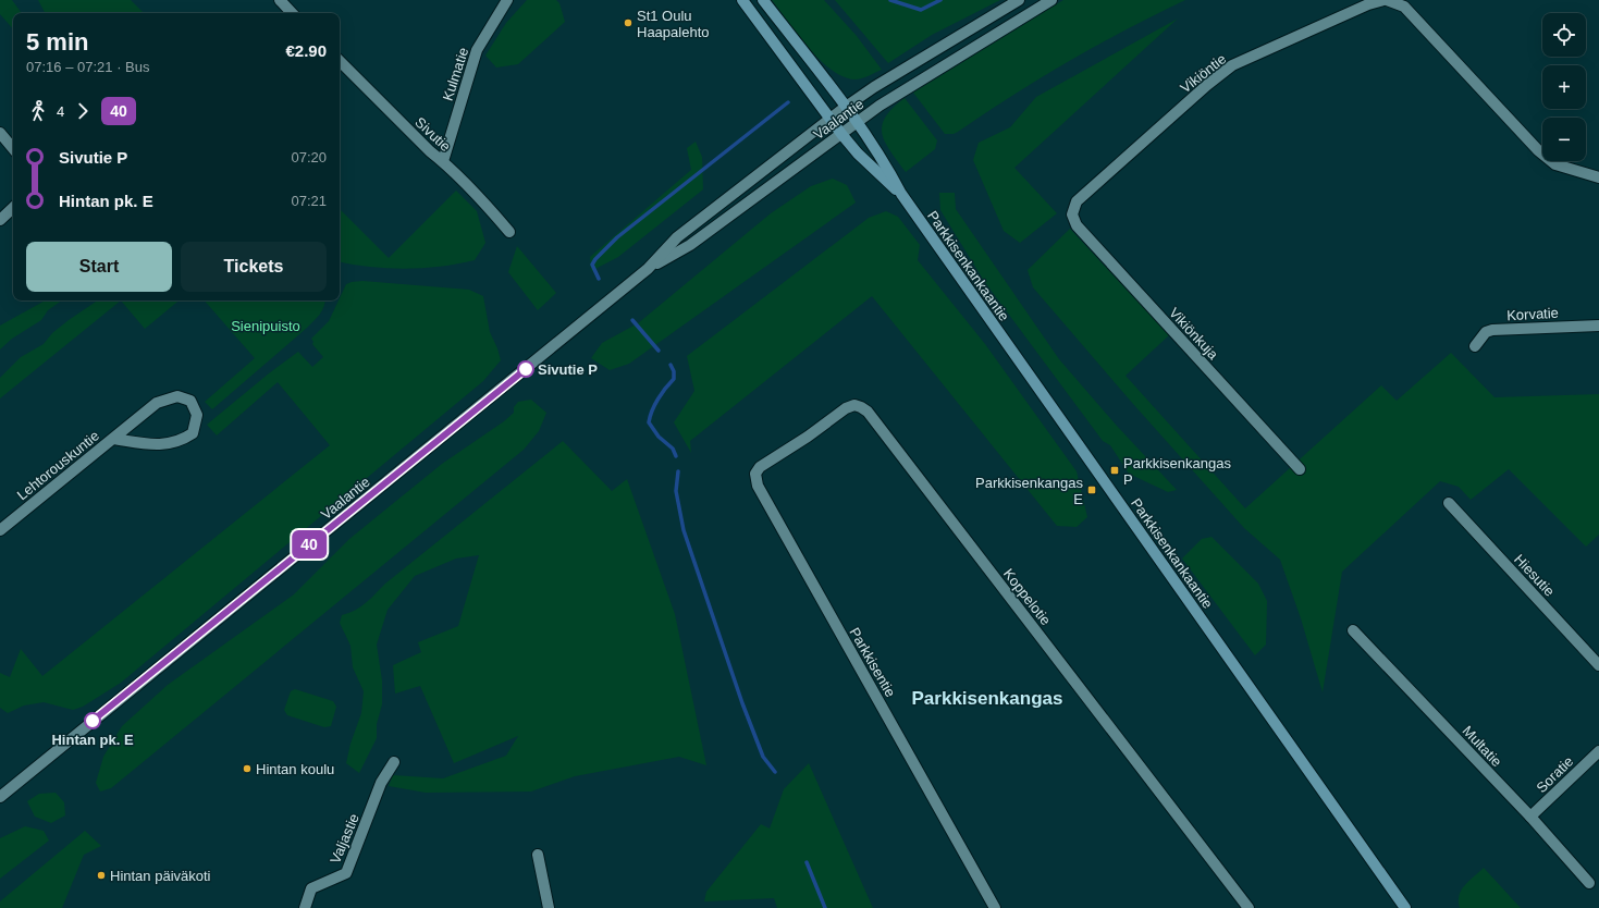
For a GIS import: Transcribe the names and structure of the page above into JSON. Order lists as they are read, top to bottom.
{
  "streets": {
    "main road": ["Parkkisenkankaantie"],
    "street": [
      "Vikiöntie",
      "Kulmatie",
      "Vaalantie",
      "Sivutie",
      "Korvatie",
      "Vikiönkuja",
      "Lehtorouskuntie",
      "Hiesutie",
      "Koppelotie",
      "Parkkisentie",
      "Multatie",
      "Soratie",
      "Valjastie"
    ]
  },
  "crossings": [
    ["Vikiöntie", "Vikiönkuja"],
    ["Kulmatie", "Sivutie"],
    ["Vaalantie", "Parkkisenkankaantie"],
    ["Koppelotie", "Parkkisentie"],
    ["Multatie", "Soratie"]
  ],
  "districts": ["Parkkisenkangas"],
  "parks": ["Sienipuisto"],
  "places": {
    "other": [
      "St1 Oulu Haapalehto",
      "Sivutie P",
      "Hintan pk. E",
      "Hintan koulu",
      "Hintan päiväkoti"
    ],
    "transit": ["Parkkisenkangas P", "Parkkisenkangas E"]
  },
  "lines": ["bus line 40"],
  "page": {
    "on_map": "40",
    "map_buttons": ["+", "−"],
    "heading": ["5 min", "07:16 – 07:21 · Bus", "€2.90"],
    "legs": ["4", "40"],
    "list": [
      {
        "name": "Sivutie P",
        "value": "07:20"
      },
      {
        "name": "Hintan pk. E",
        "value": "07:21"
      }
    ],
    "buttons": ["Start", "Tickets"]
  }
}
